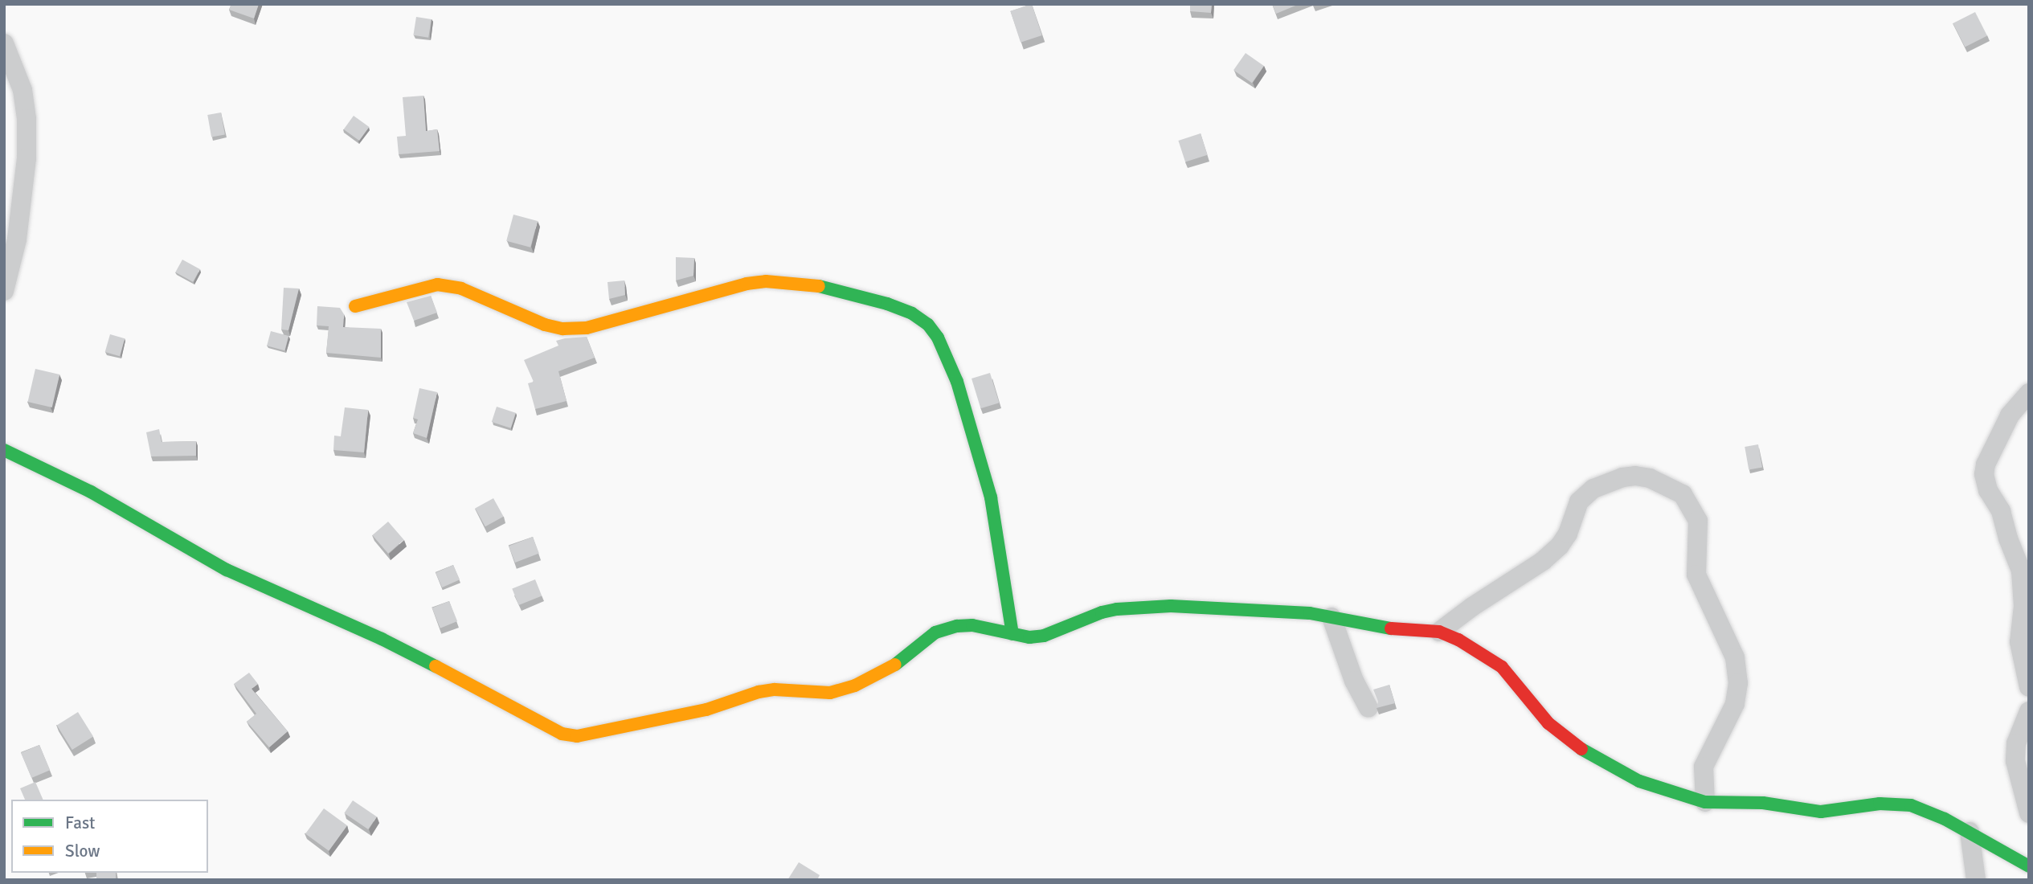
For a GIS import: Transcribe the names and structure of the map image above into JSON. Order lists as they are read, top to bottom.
{
  "legend": ["Fast", "Slow"]
}
